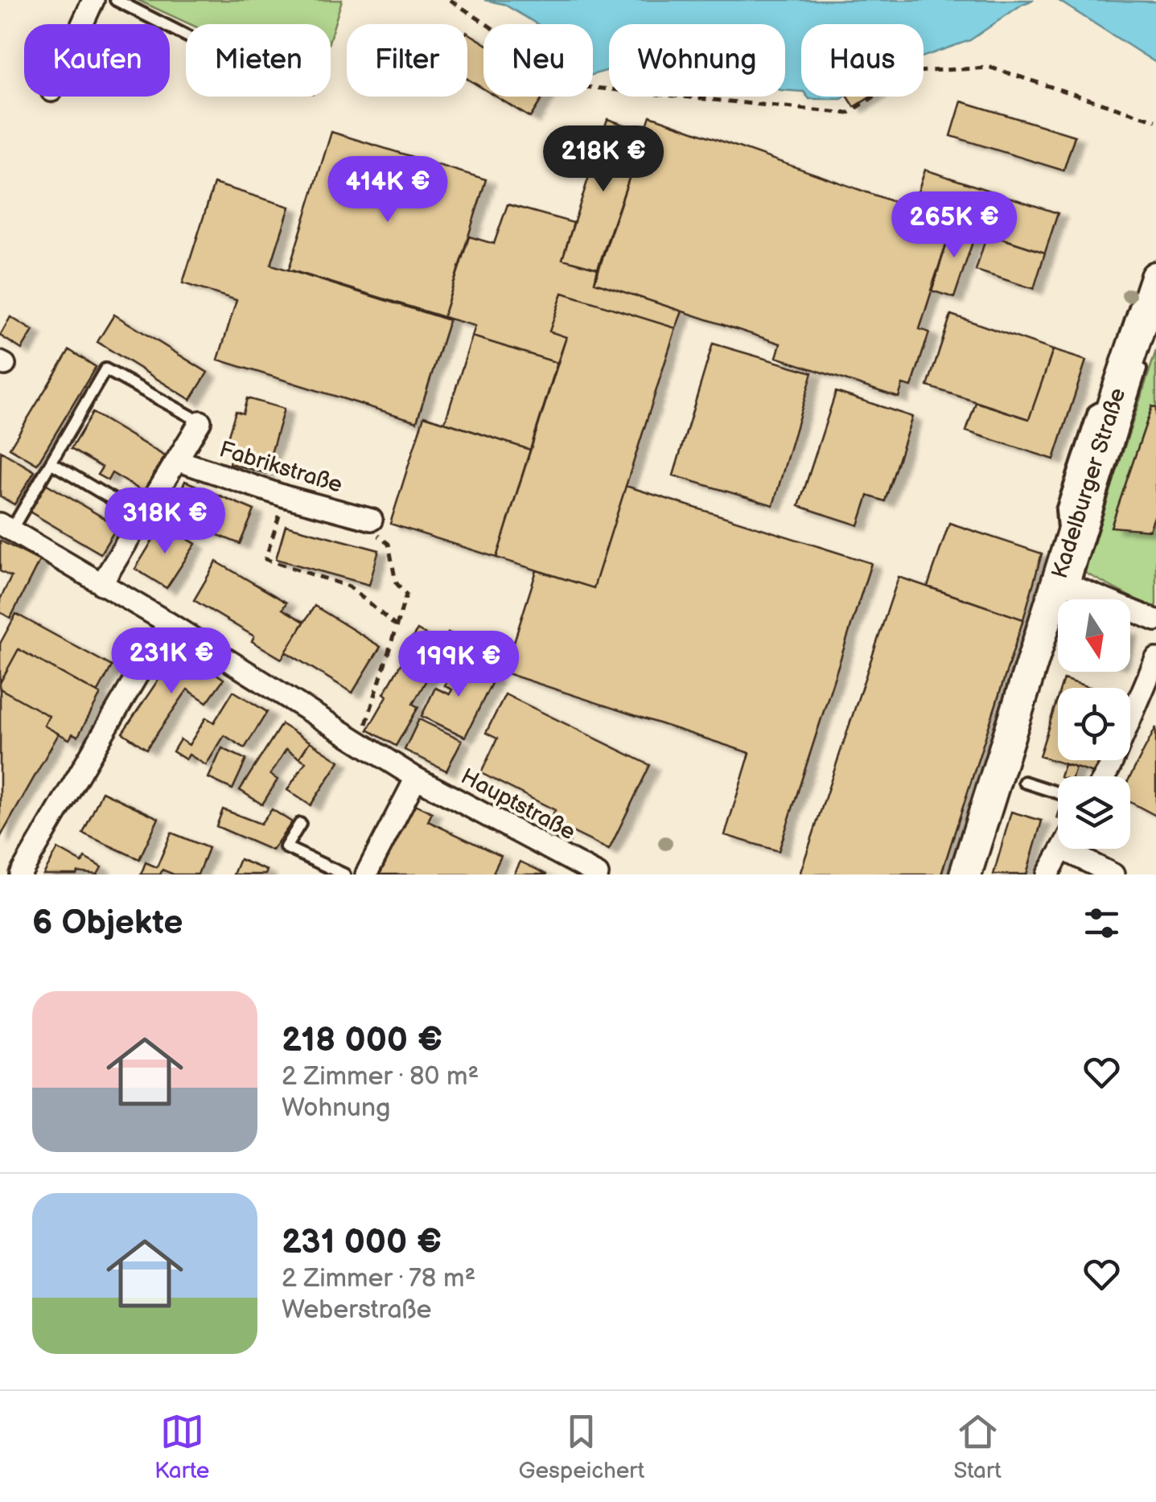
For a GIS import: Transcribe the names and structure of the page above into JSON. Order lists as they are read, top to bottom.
{
  "streets": {
    "main road": ["Kadelburger Straße"],
    "street": ["Fabrikstraße", "Hauptstraße"]
  },
  "crossings": [
    ["Fabrikstraße", "Hauptstraße"]
  ],
  "north": "bottom",
  "page": {
    "chip": [
      "Kaufen",
      "Mieten",
      "Filter",
      "Neu",
      "Wohnung",
      "Haus"
    ],
    "price": [
      "218K €",
      "414K €",
      "265K €",
      "318K €",
      "231K €",
      "199K €"
    ],
    "heading": "6 Objekte",
    "list": [
      {
        "name": "218 000 €",
        "note": "2 Zimmer · 80 m² · Wohnung"
      },
      {
        "name": "231 000 €",
        "note": "2 Zimmer · 78 m² · Weberstraße"
      }
    ],
    "tabs": ["Karte", "Gespeichert", "Start"]
  }
}
